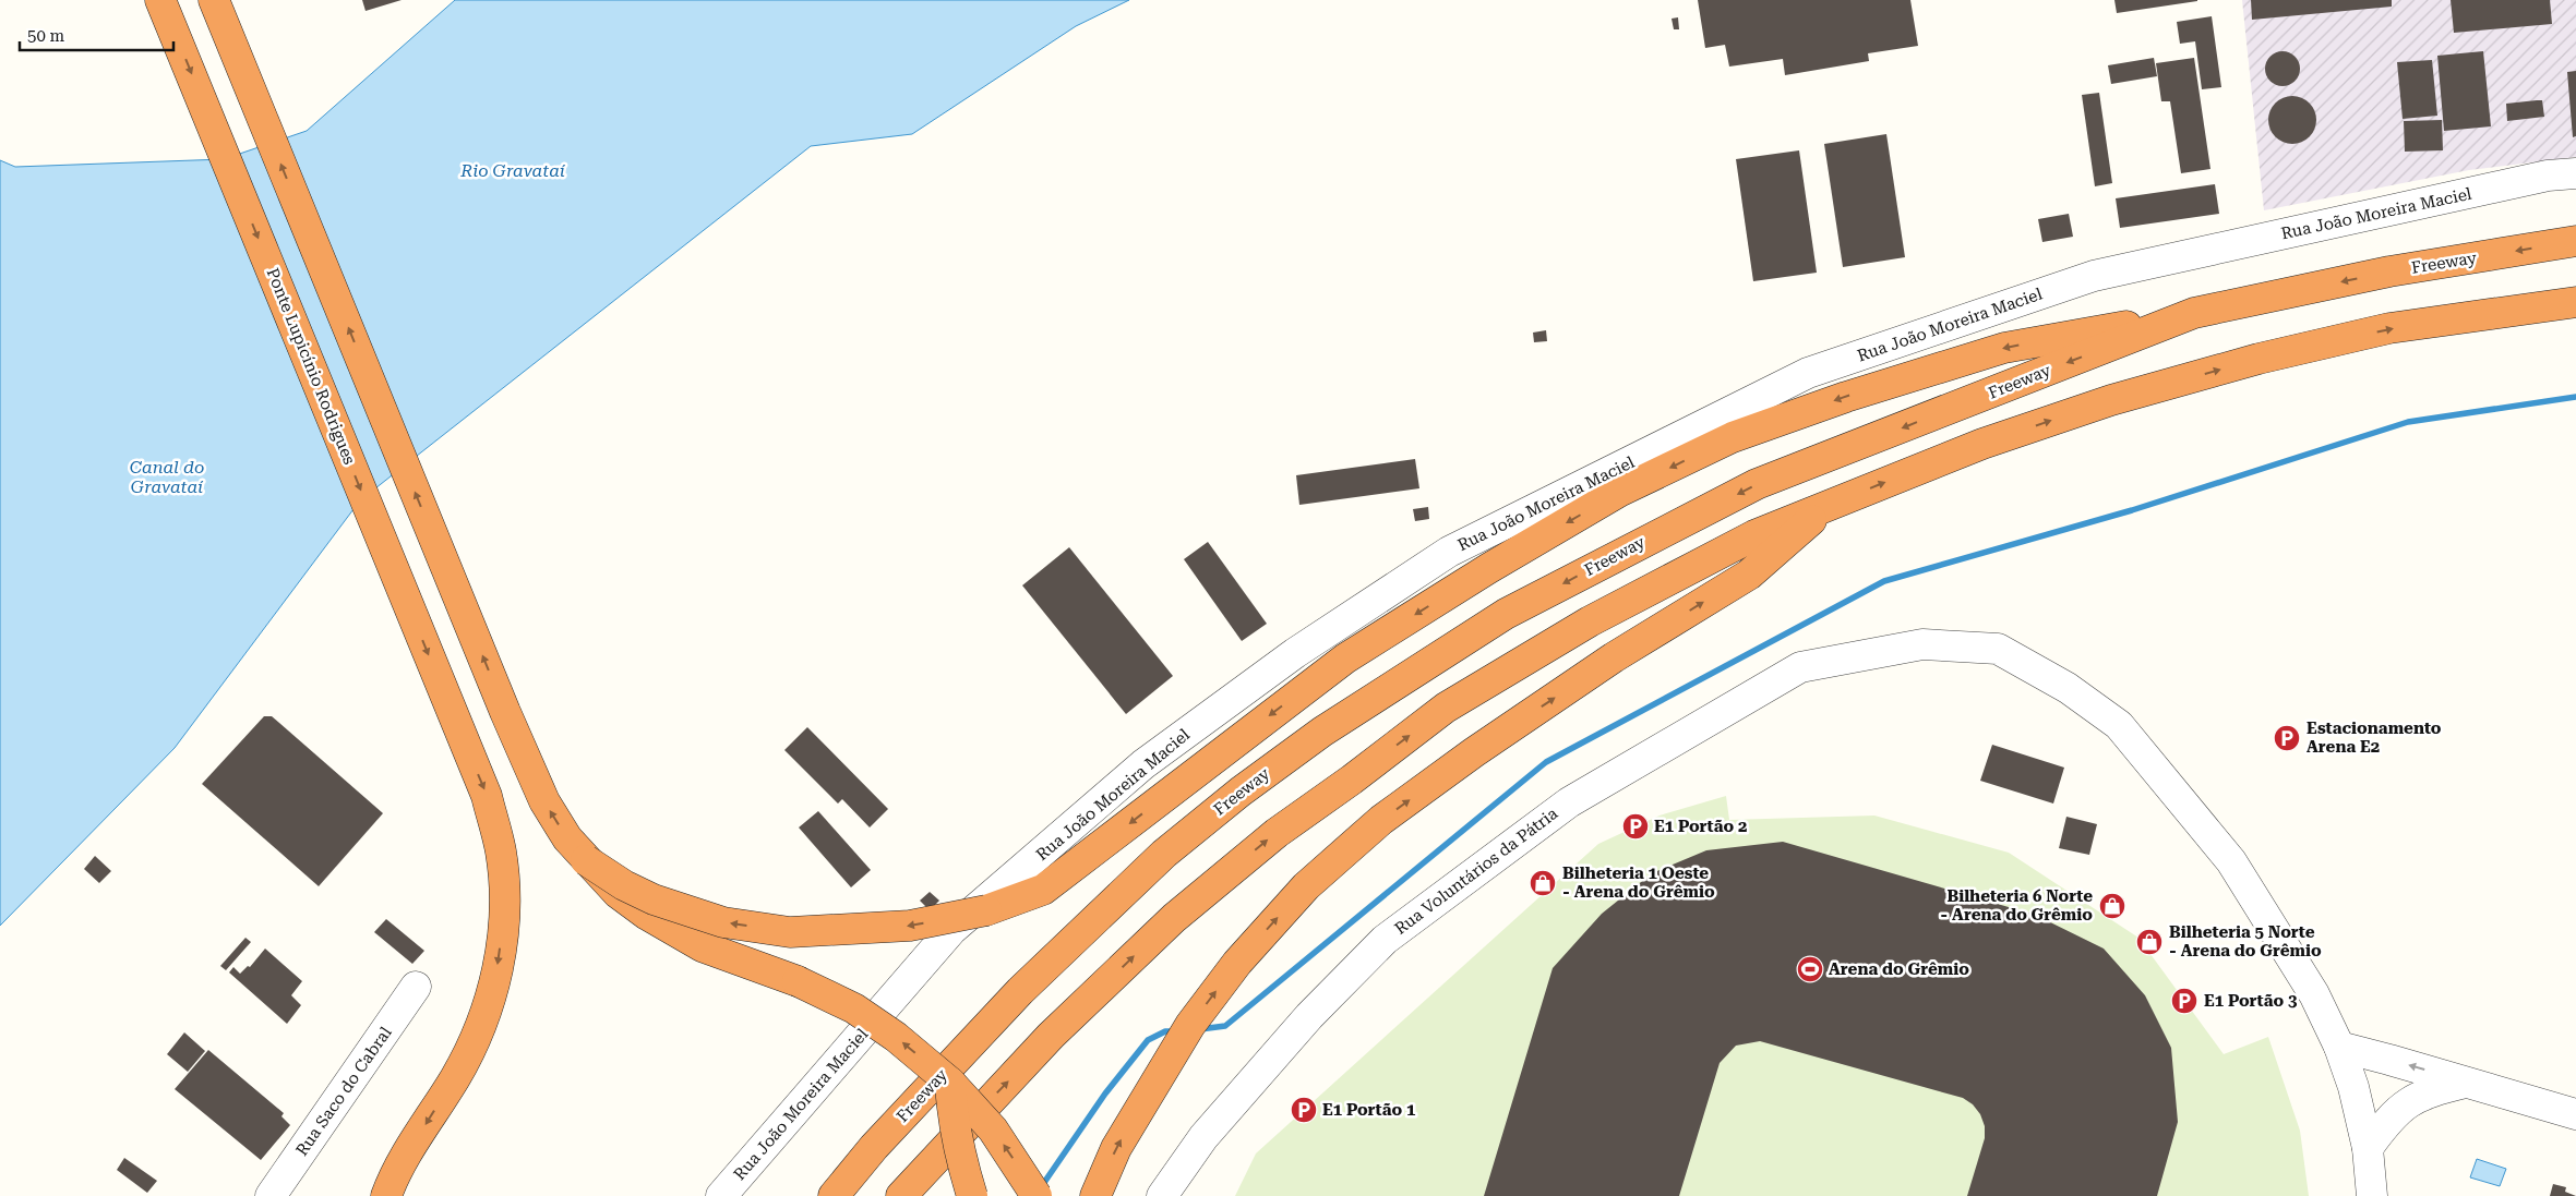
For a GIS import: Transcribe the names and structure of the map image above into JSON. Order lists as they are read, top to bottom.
{
  "streets": {
    "highway": ["Freeway", "Ponte Lupicínio Rodrigues"],
    "street": ["Rua João Moreira Maciel", "Rua Voluntários da Pátria", "Rua Saco do Cabral"]
  },
  "water": ["Rio Gravataí", "Canal do Gravataí"],
  "places": {
    "parking": [
      "Estacionamento Arena E2",
      "E1 Portão 2",
      "E1 Portão 3",
      "E1 Portão 1"
    ],
    "shop": ["Bilheteria 1 Oeste - Arena do Grêmio", "Bilheteria 6 Norte - Arena do Grêmio", "Bilheteria 5 Norte - Arena do Grêmio"],
    "sports": ["Arena do Grêmio"]
  },
  "scale_bar": "50 m"
}
